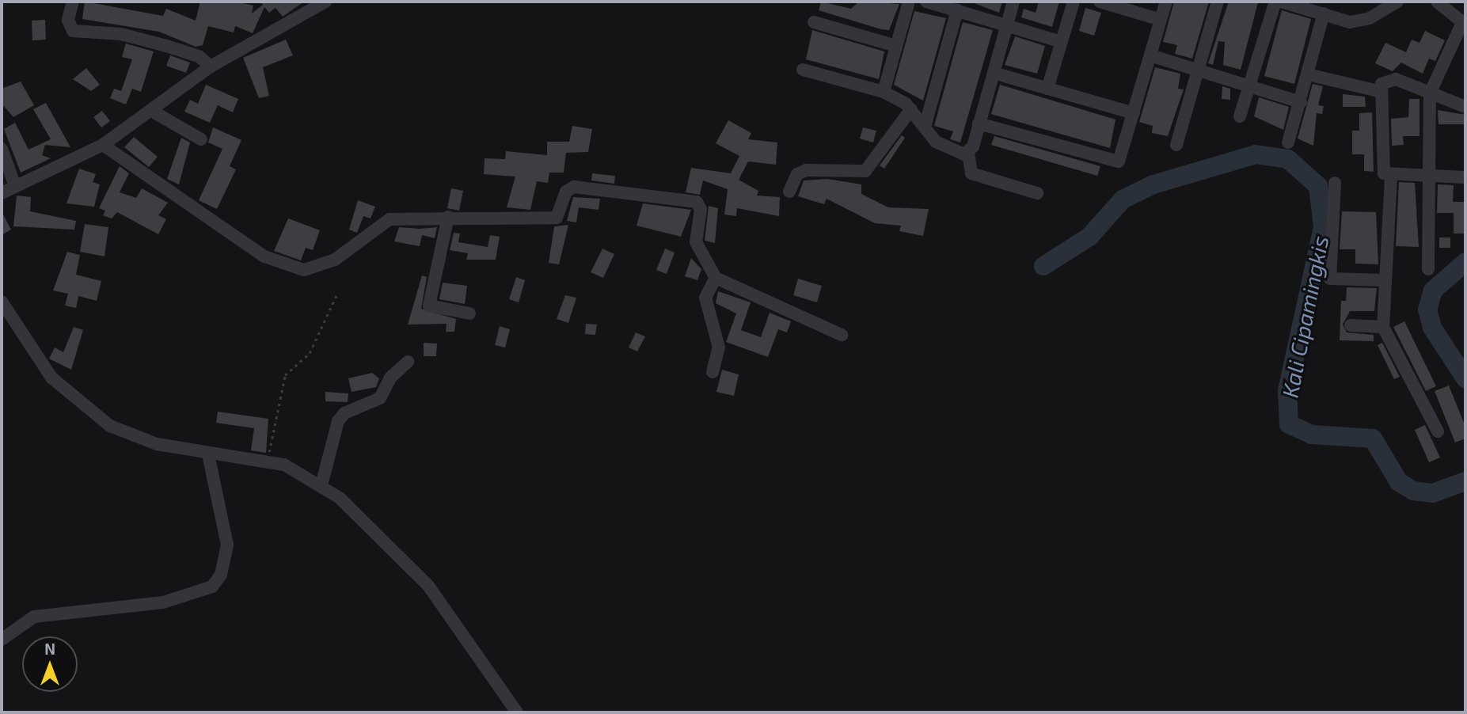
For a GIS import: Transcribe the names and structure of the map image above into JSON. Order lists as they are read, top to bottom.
{
  "water": ["Kali Cipamingkis"],
  "north": "top"
}
